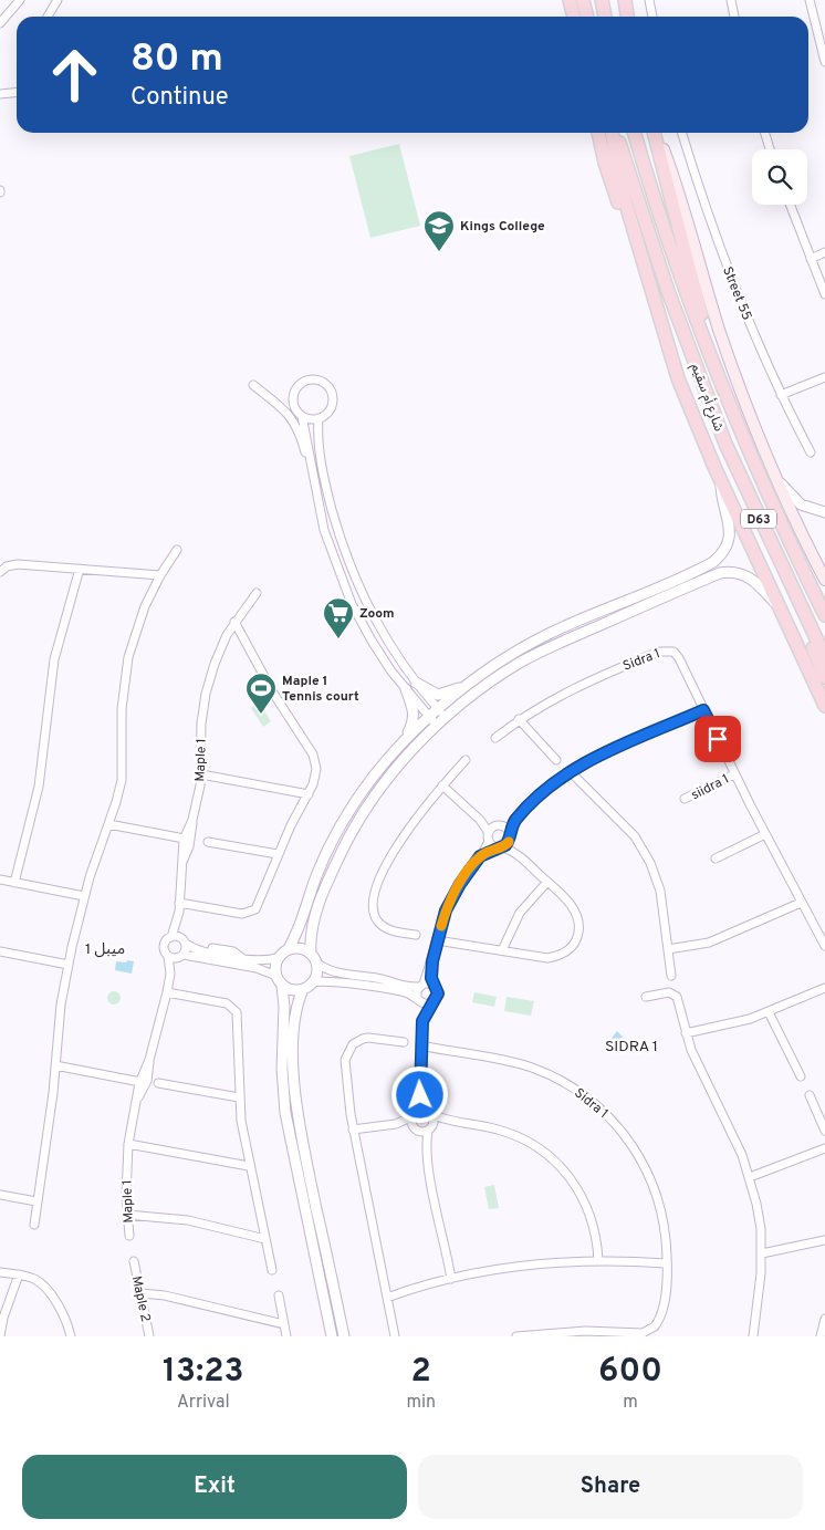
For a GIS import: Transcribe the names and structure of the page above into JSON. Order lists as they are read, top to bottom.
{
  "streets": {
    "main road": ["شارع أم سقيم", "D63"],
    "street": [
      "Street 55",
      "Sidra 1",
      "Maple 1",
      "siidra 1",
      "Maple 2"
    ]
  },
  "crossings": [
    ["Sidra 1", "siidra 1"]
  ],
  "districts": ["ميبل 1", "SIDRA 1"],
  "places": {
    "school or university": ["Kings College"],
    "supermarket": ["Zoom"],
    "sports": ["Maple 1 Tennis court"]
  },
  "page": {
    "turn": ["80 m", "Continue"],
    "eta": [
      "13:23",
      "Arrival",
      "2",
      "min",
      "600",
      "m"
    ],
    "buttons": ["Exit", "Share"]
  }
}
